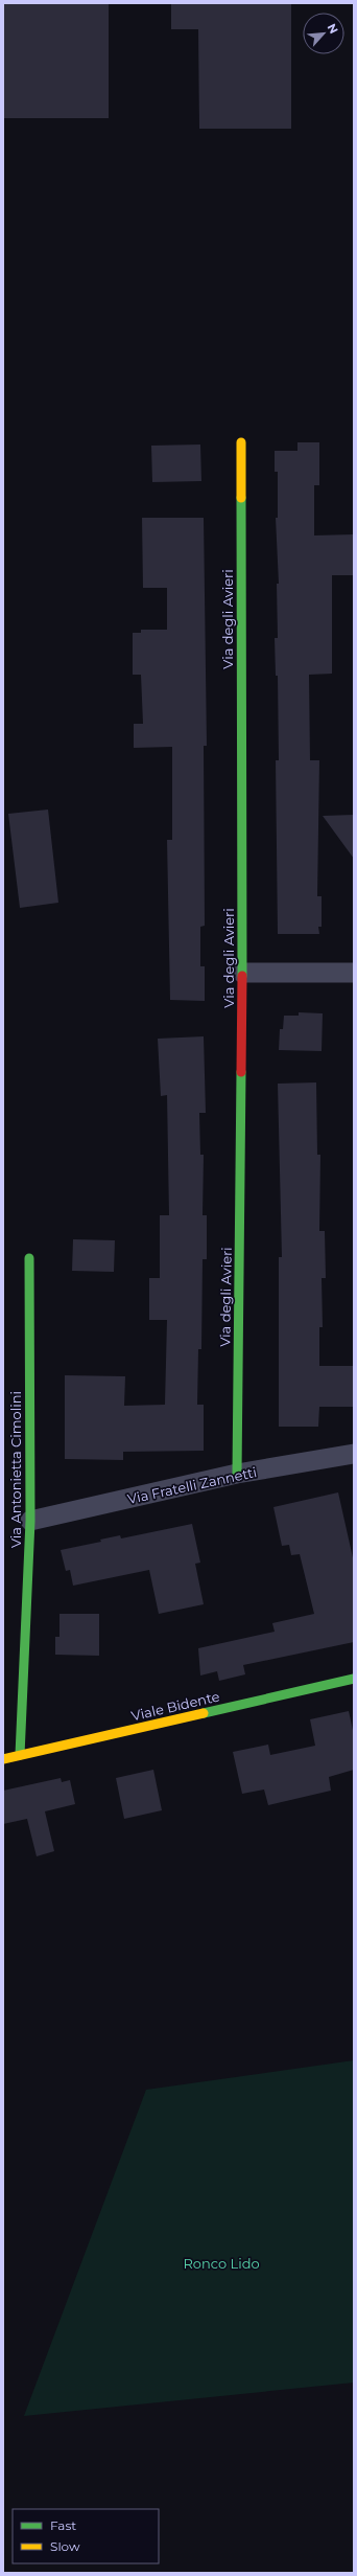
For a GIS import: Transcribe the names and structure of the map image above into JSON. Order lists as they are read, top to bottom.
{
  "streets": {
    "street": [
      "Via degli Avieri",
      "Via Antonietta Cimolini",
      "Via Fratelli Zannetti",
      "Viale Bidente"
    ]
  },
  "crossings": [
    ["Via degli Avieri", "Via Fratelli Zannetti"],
    ["Via Antonietta Cimolini", "Via Fratelli Zannetti"],
    ["Via Antonietta Cimolini", "Viale Bidente"]
  ],
  "parks": ["Ronco Lido"],
  "legend": ["Fast", "Slow"],
  "north": "top right"
}
